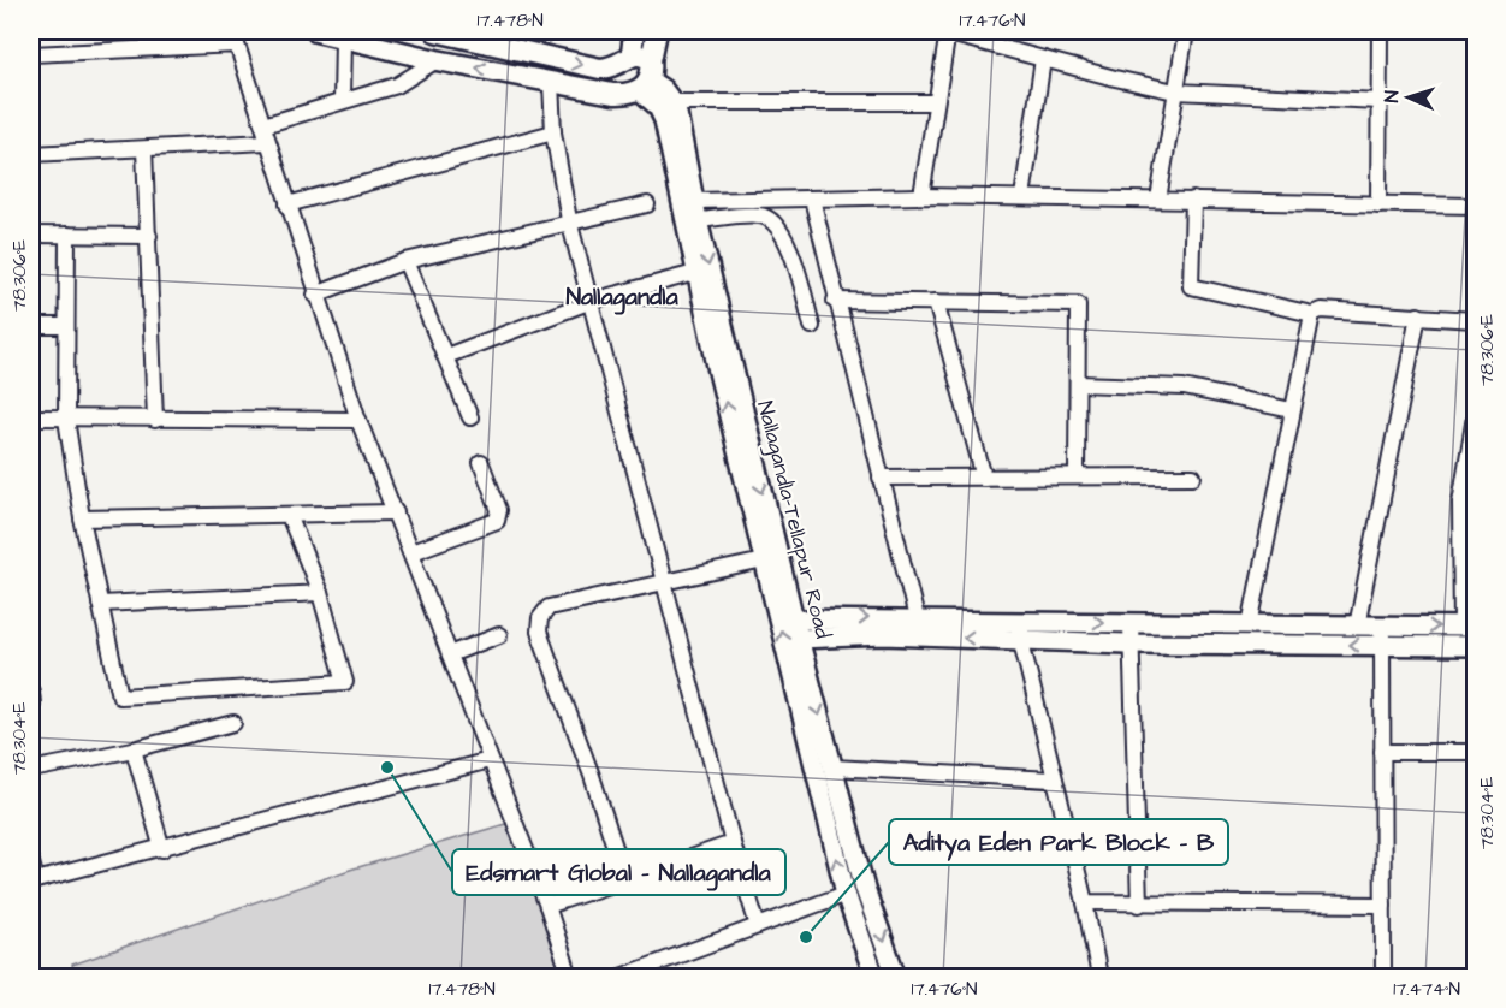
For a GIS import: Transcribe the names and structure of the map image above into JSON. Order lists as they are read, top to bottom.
{
  "streets": {
    "street": ["Nallagandla-Tellapur Road"]
  },
  "districts": ["Nallagandla"],
  "places": ["Edsmart Global - Nallagandla", "Aditya Eden Park Block - B"],
  "north": "left",
  "coordinates": [
    "17.478°N",
    "17.476°N",
    "78.306°E",
    "78.304°E",
    "17.474°N"
  ]
}
